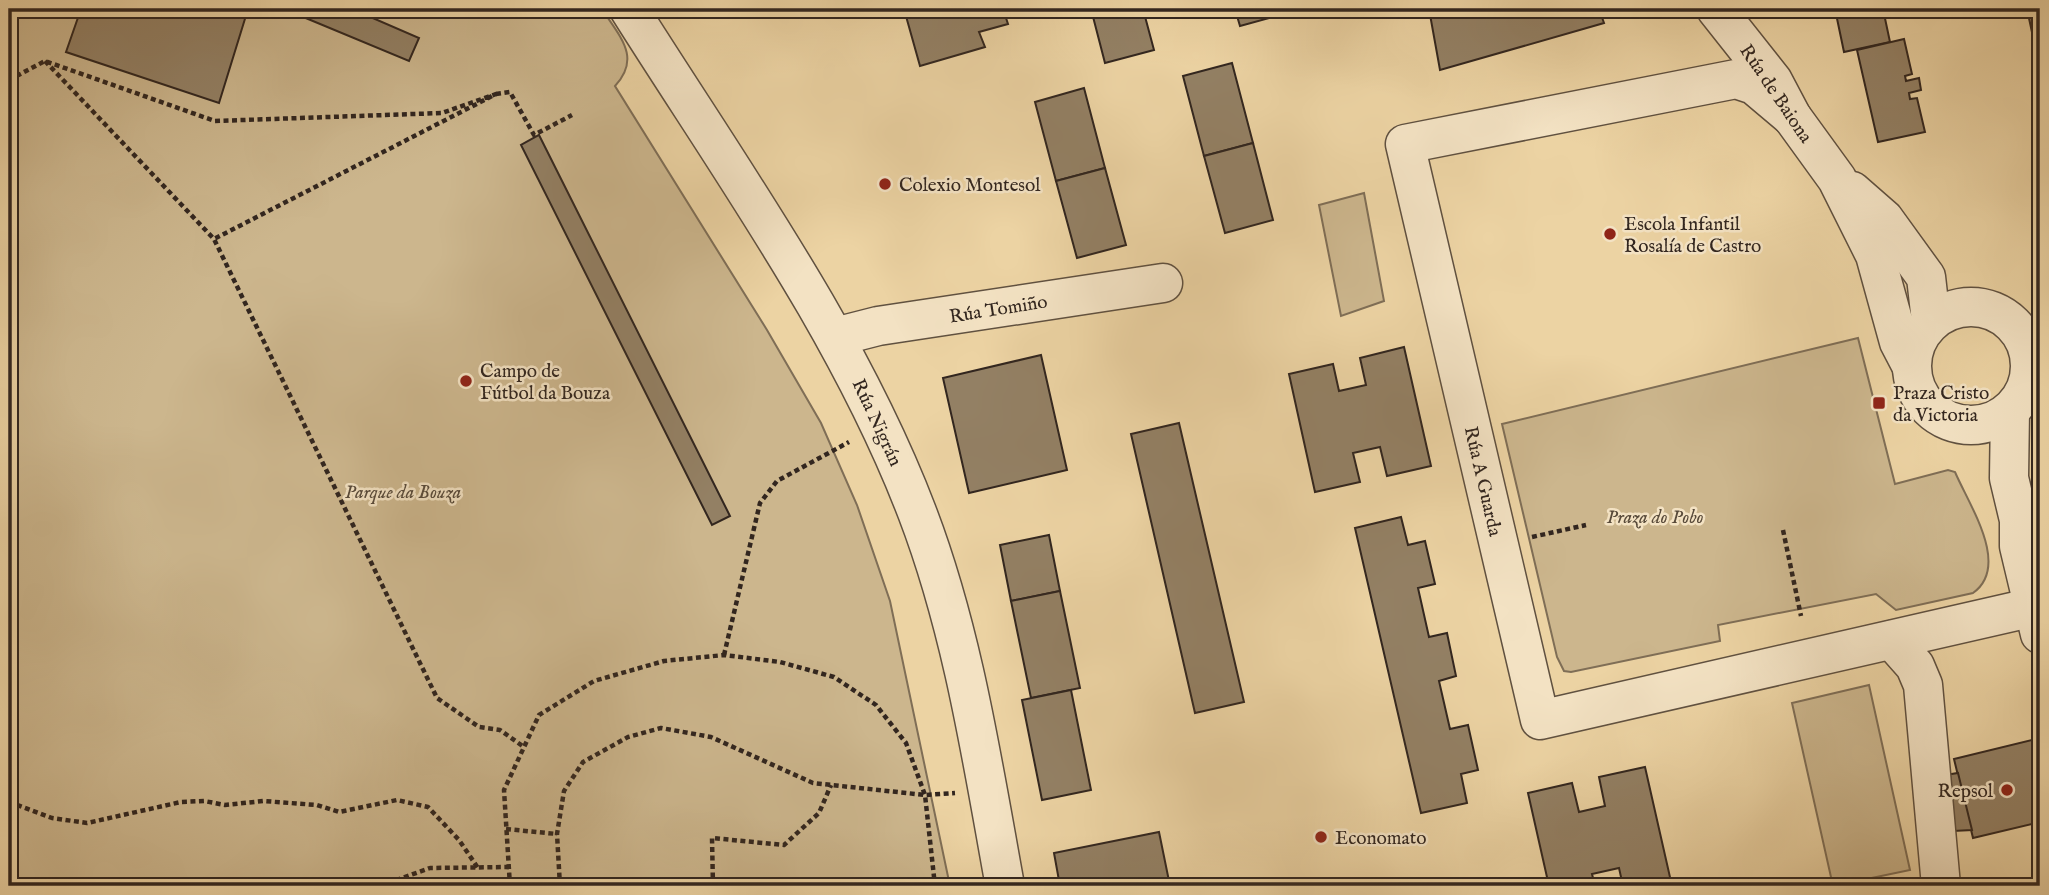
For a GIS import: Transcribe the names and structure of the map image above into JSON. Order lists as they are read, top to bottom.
{
  "streets": {
    "street": [
      "Rúa de Baiona",
      "Rúa Tomiño",
      "Rúa Nigrán",
      "Rúa A Guarda"
    ]
  },
  "crossings": [
    ["Rúa de Baiona", "Rúa A Guarda"],
    ["Rúa Tomiño", "Rúa Nigrán"]
  ],
  "parks": ["Parque da Bouza", "Praza do Pobo"],
  "places": {
    "other": [
      "Colexio Montesol",
      "Escola Infantil Rosalía de Castro",
      "Campo de Fútbol da Bouza",
      "Repsol",
      "Economato"
    ],
    "transit": ["Praza Cristo da Victoria"]
  }
}
